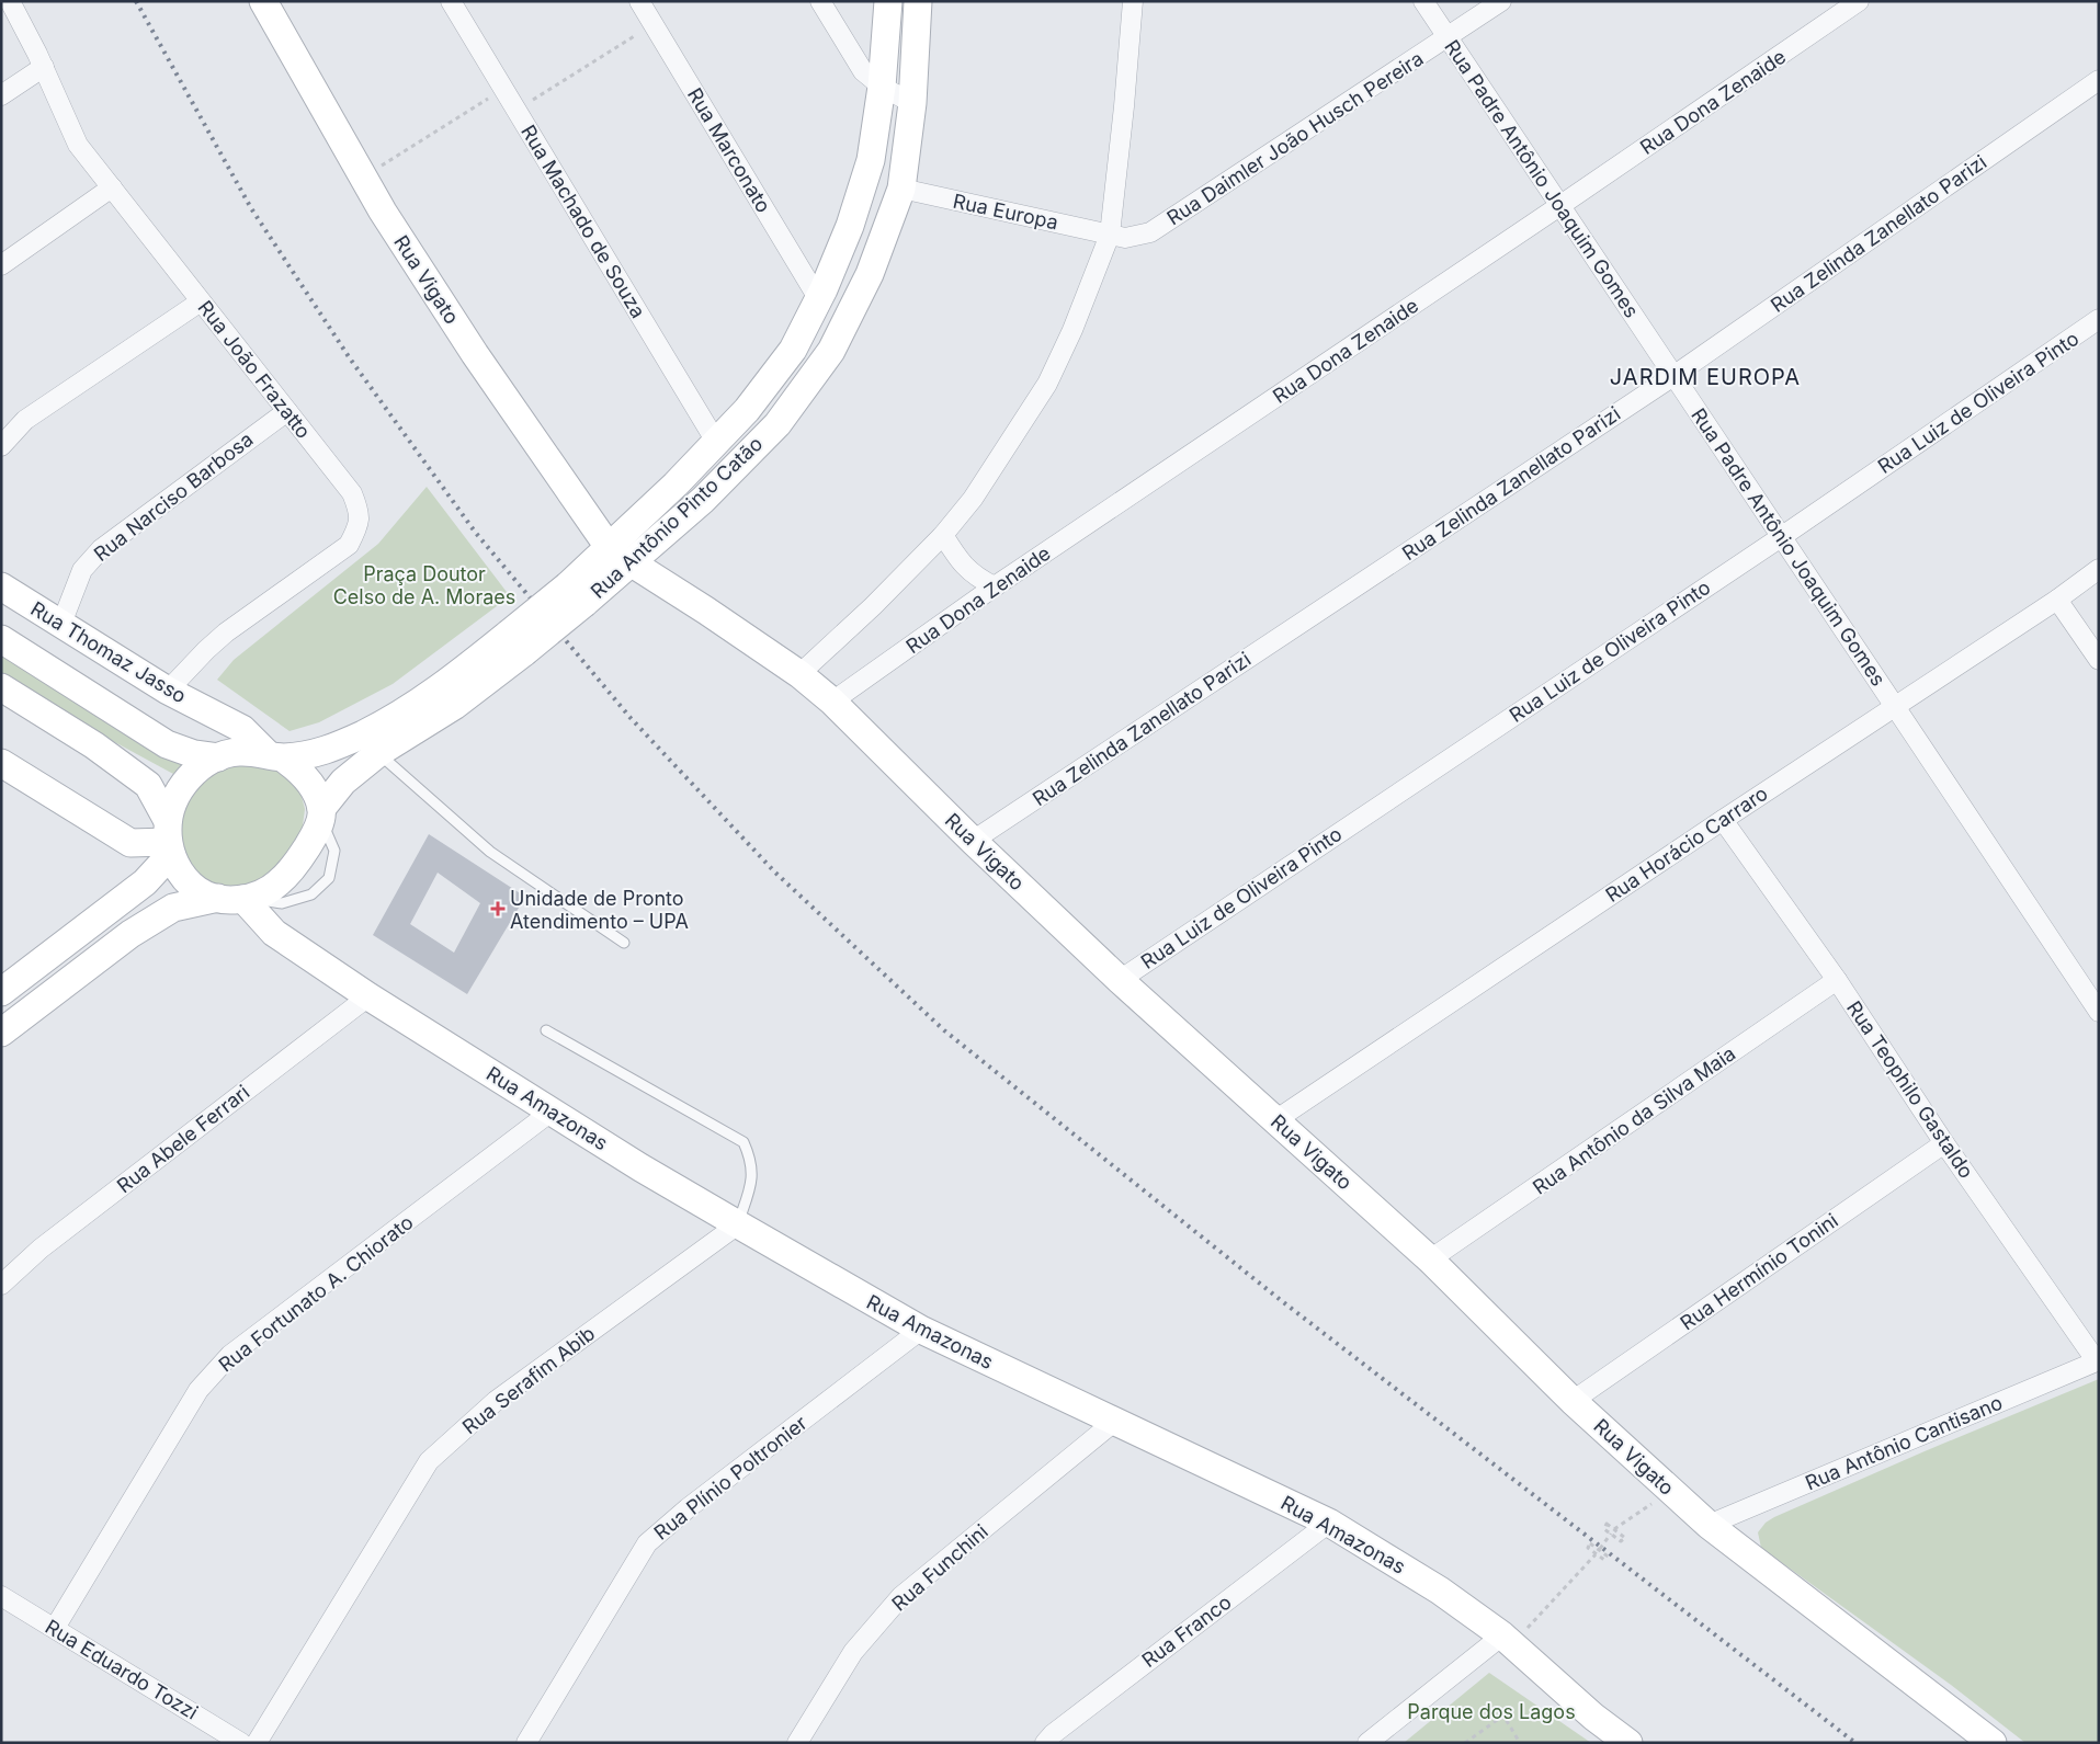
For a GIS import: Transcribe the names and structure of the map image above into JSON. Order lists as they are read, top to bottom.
{
  "streets": {
    "street": [
      "Rua Dona Zenaide",
      "Rua Daimler João Husch Pereira",
      "Rua Marconato",
      "Rua Padre Antônio Joaquim Gomes",
      "Rua Europa",
      "Rua Machado de Souza",
      "Rua Zelinda Zanellato Parizi",
      "Rua Vigato",
      "Rua João Frazatto",
      "Rua Luiz de Oliveira Pinto",
      "Rua Narciso Barbosa",
      "Rua Antônio Pinto Catão",
      "Rua Thomaz Jasso",
      "Rua Horácio Carraro",
      "Rua Teophilo Gastaldo",
      "Rua Amazonas",
      "Rua Antônio da Silva Maia",
      "Rua Abele Ferrari",
      "Rua Hermínio Tonini",
      "Rua Fortunato A. Chiorato",
      "Rua Serafim Abib",
      "Rua Antônio Cantisano",
      "Rua Plínio Poltronier",
      "Rua Funchini",
      "Rua Franco",
      "Rua Eduardo Tozzi"
    ]
  },
  "crossings": [
    ["Rua Dona Zenaide", "Rua Padre Antônio Joaquim Gomes"],
    ["Rua Dona Zenaide", "Rua Vigato"],
    ["Rua Daimler João Husch Pereira", "Rua Padre Antônio Joaquim Gomes"],
    ["Rua Daimler João Husch Pereira", "Rua Europa"],
    ["Rua Marconato", "Rua Antônio Pinto Catão"],
    ["Rua Padre Antônio Joaquim Gomes", "Rua Zelinda Zanellato Parizi"],
    ["Rua Padre Antônio Joaquim Gomes", "Rua Luiz de Oliveira Pinto"],
    ["Rua Padre Antônio Joaquim Gomes", "Rua Horácio Carraro"],
    ["Rua Europa", "Rua Antônio Pinto Catão"],
    ["Rua Machado de Souza", "Rua Antônio Pinto Catão"],
    ["Rua Zelinda Zanellato Parizi", "Rua Vigato"],
    ["Rua Vigato", "Rua Luiz de Oliveira Pinto"],
    ["Rua Vigato", "Rua Antônio Pinto Catão"],
    ["Rua Vigato", "Rua Horácio Carraro"],
    ["Rua Vigato", "Rua Antônio da Silva Maia"],
    ["Rua Vigato", "Rua Hermínio Tonini"],
    ["Rua Vigato", "Rua Antônio Cantisano"],
    ["Rua João Frazatto", "Rua Narciso Barbosa"],
    ["Rua João Frazatto", "Rua Thomaz Jasso"],
    ["Rua Narciso Barbosa", "Rua Thomaz Jasso"],
    ["Rua Antônio Pinto Catão", "Rua Thomaz Jasso"],
    ["Rua Antônio Pinto Catão", "Rua Amazonas"],
    ["Rua Thomaz Jasso", "Rua Amazonas"],
    ["Rua Horácio Carraro", "Rua Teophilo Gastaldo"],
    ["Rua Teophilo Gastaldo", "Rua Antônio da Silva Maia"],
    ["Rua Teophilo Gastaldo", "Rua Hermínio Tonini"],
    ["Rua Teophilo Gastaldo", "Rua Antônio Cantisano"],
    ["Rua Amazonas", "Rua Abele Ferrari"],
    ["Rua Amazonas", "Rua Fortunato A. Chiorato"],
    ["Rua Amazonas", "Rua Serafim Abib"],
    ["Rua Amazonas", "Rua Plínio Poltronier"],
    ["Rua Amazonas", "Rua Funchini"],
    ["Rua Amazonas", "Rua Franco"],
    ["Rua Fortunato A. Chiorato", "Rua Eduardo Tozzi"]
  ],
  "districts": ["JARDIM EUROPA"],
  "parks": ["Praça Doutor Celso de A. Moraes", "Parque dos Lagos"],
  "places": {
    "health": ["Unidade de Pronto Atendimento – UPA"]
  }
}
